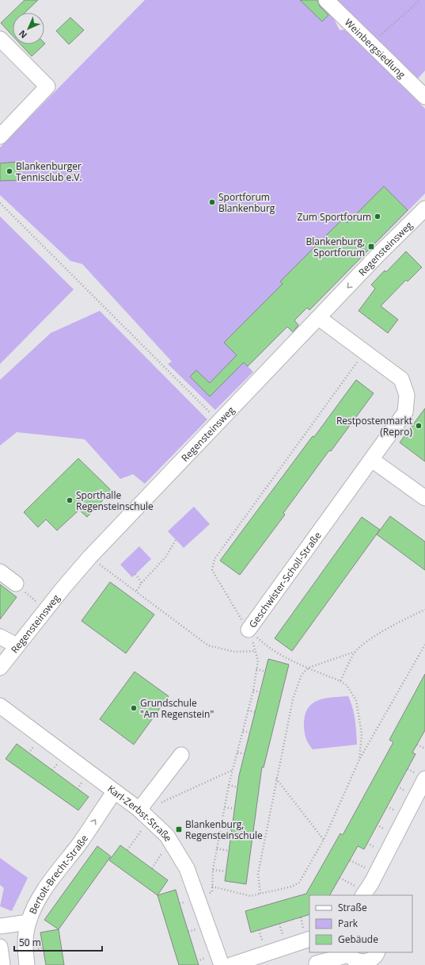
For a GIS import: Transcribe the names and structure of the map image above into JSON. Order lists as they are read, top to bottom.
{
  "streets": {
    "street": [
      "Weinbergsiedlung",
      "Regensteinsweg",
      "Geschwister-Scholl-Straße",
      "Karl-Zerbst-Straße",
      "Bertolt-Brecht-Straße"
    ]
  },
  "crossings": [
    ["Regensteinsweg", "Geschwister-Scholl-Straße"],
    ["Karl-Zerbst-Straße", "Bertolt-Brecht-Straße"]
  ],
  "one_way": ["Bertolt-Brecht-Straße"],
  "places": {
    "other": [
      "Blankenburger Tennisclub e.V.",
      "Sportforum Blankenburg",
      "Zum Sportforum",
      "Restpostenmarkt (Repro)",
      "Sporthalle Regensteinschule",
      "Grundschule \"Am Regenstein\""
    ],
    "transit": ["Blankenburg, Sportforum", "Blankenburg, Regensteinschule"]
  },
  "legend": ["Straße", "Park", "Gebäude"],
  "scale_bar": "50 m",
  "north": "bottom left"
}
